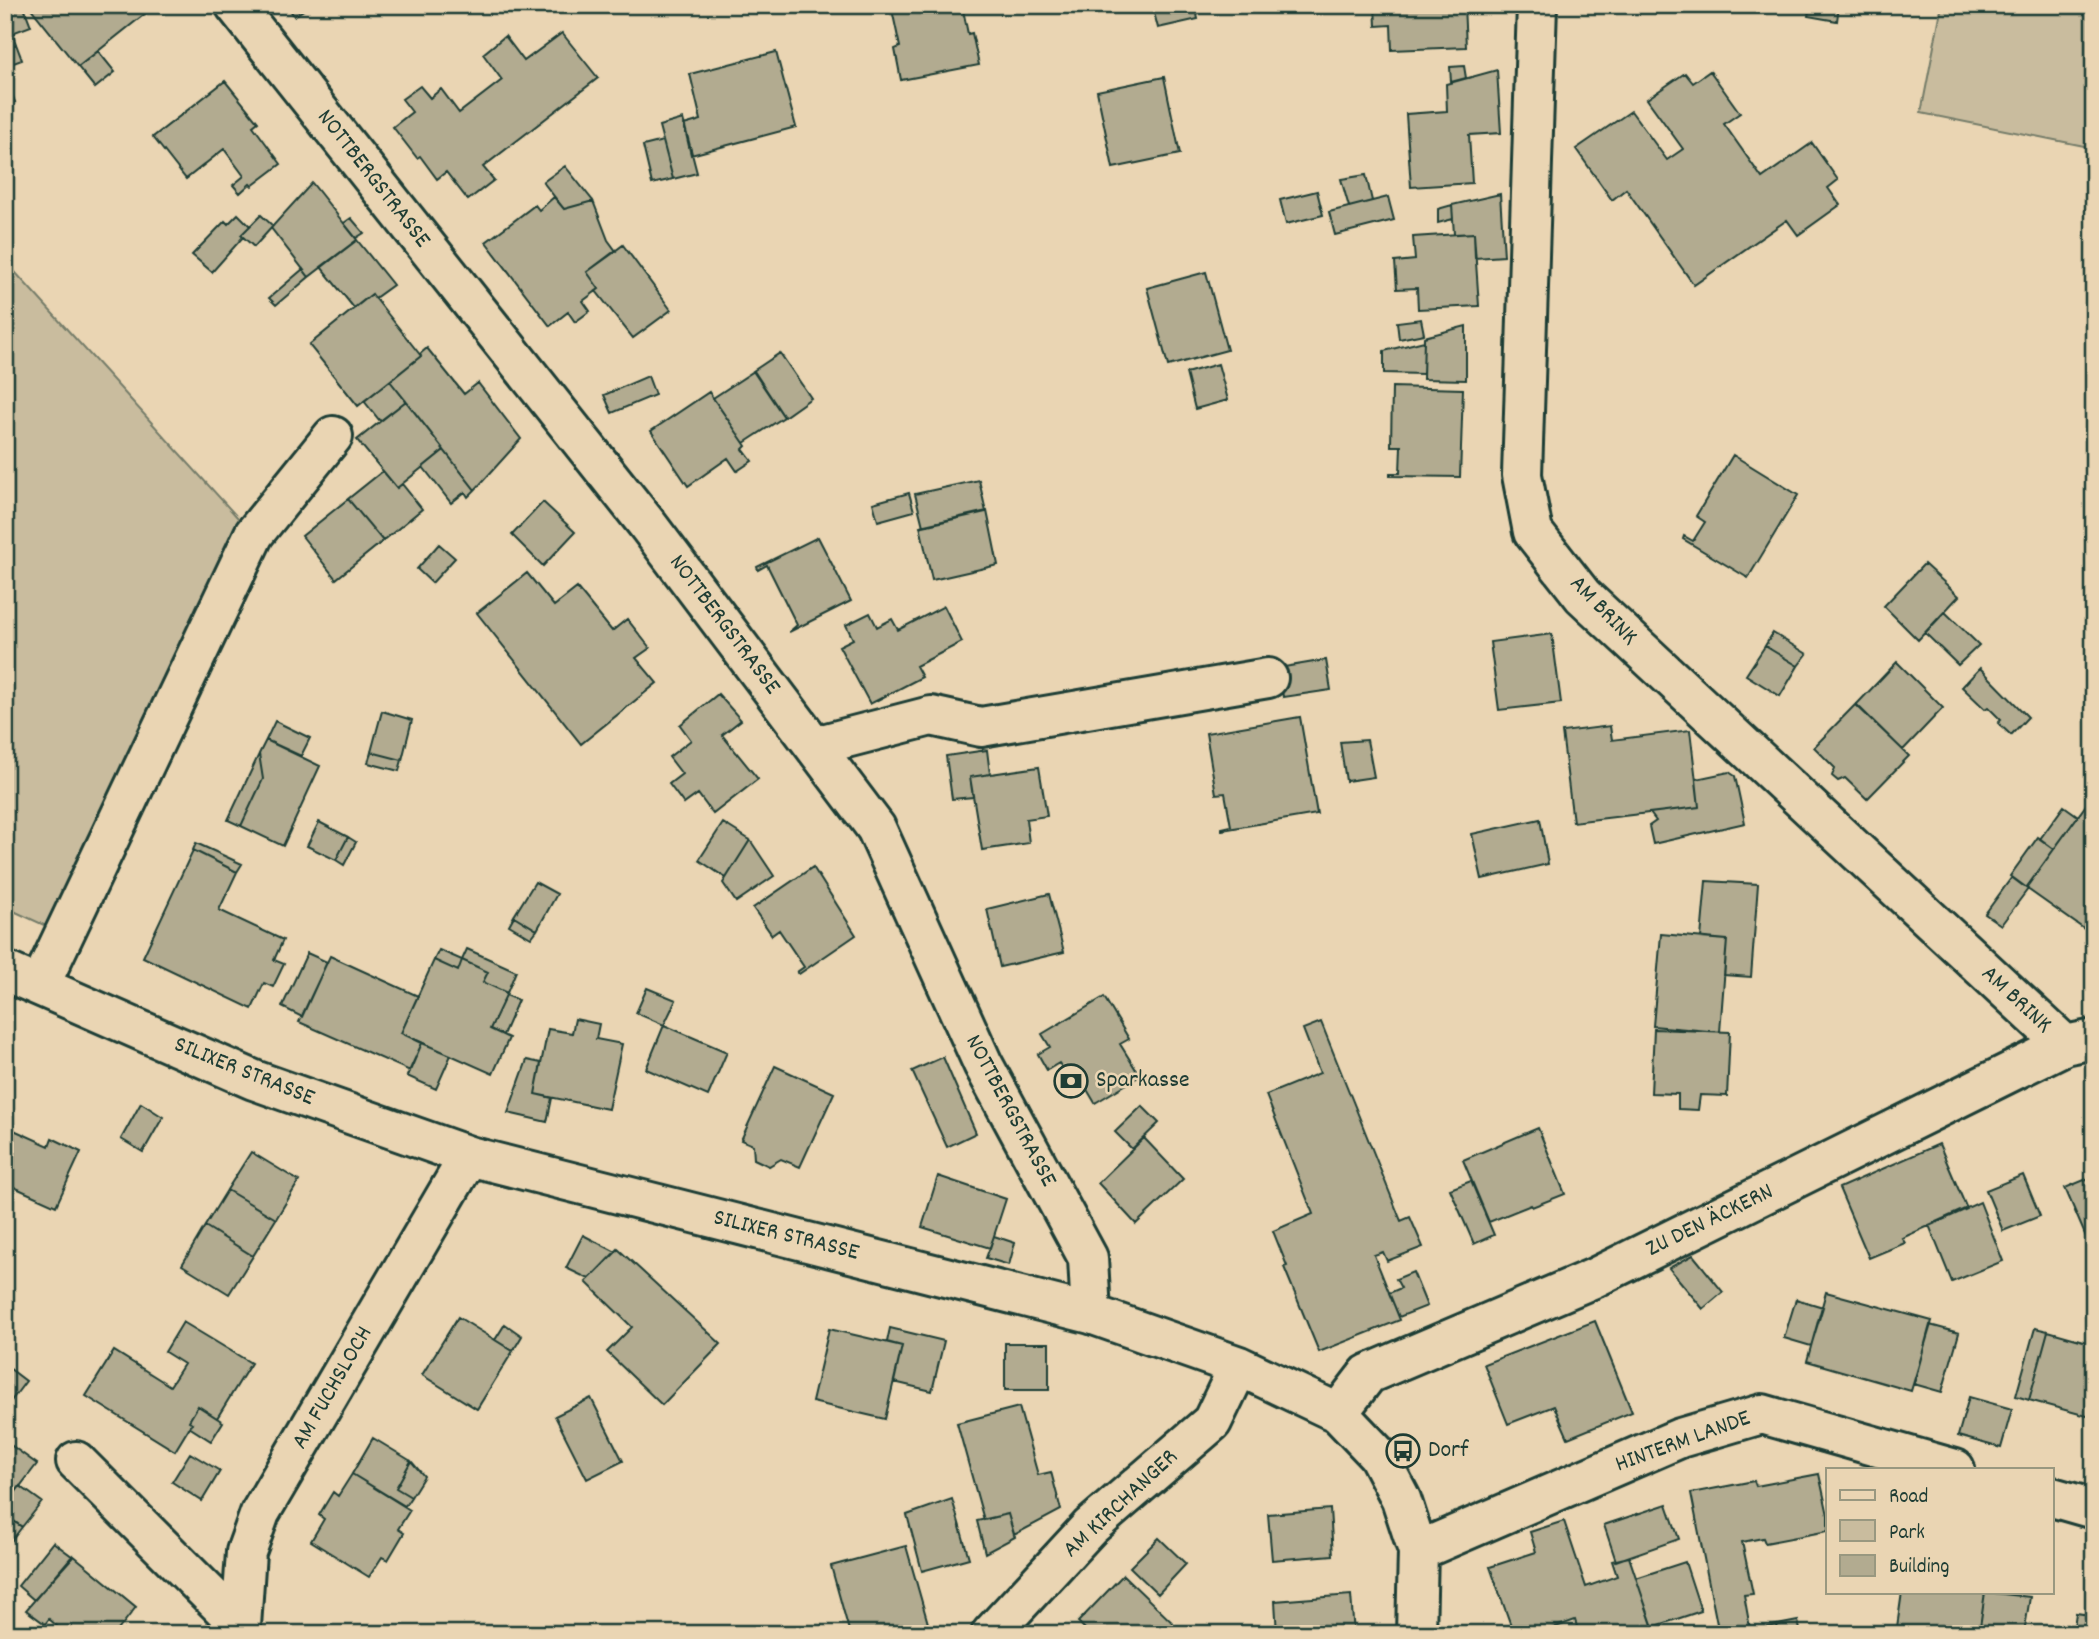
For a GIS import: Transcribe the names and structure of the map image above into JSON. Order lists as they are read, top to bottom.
{
  "streets": {
    "street": [
      "NOTTBERGSTRASSE",
      "AM BRINK",
      "SILIXER STRASSE",
      "ZU DEN ÄCKERN",
      "AM FUCHSLOCH",
      "HINTERM LANDE",
      "AM KIRCHANGER"
    ]
  },
  "crossings": [
    ["NOTTBERGSTRASSE", "SILIXER STRASSE"],
    ["AM BRINK", "ZU DEN ÄCKERN"],
    ["SILIXER STRASSE", "ZU DEN ÄCKERN"],
    ["SILIXER STRASSE", "AM FUCHSLOCH"],
    ["SILIXER STRASSE", "HINTERM LANDE"],
    ["SILIXER STRASSE", "AM KIRCHANGER"]
  ],
  "places": {
    "bank": ["Sparkasse"],
    "bus stop": ["Dorf"]
  },
  "legend": ["Road", "Park", "Building"]
}
